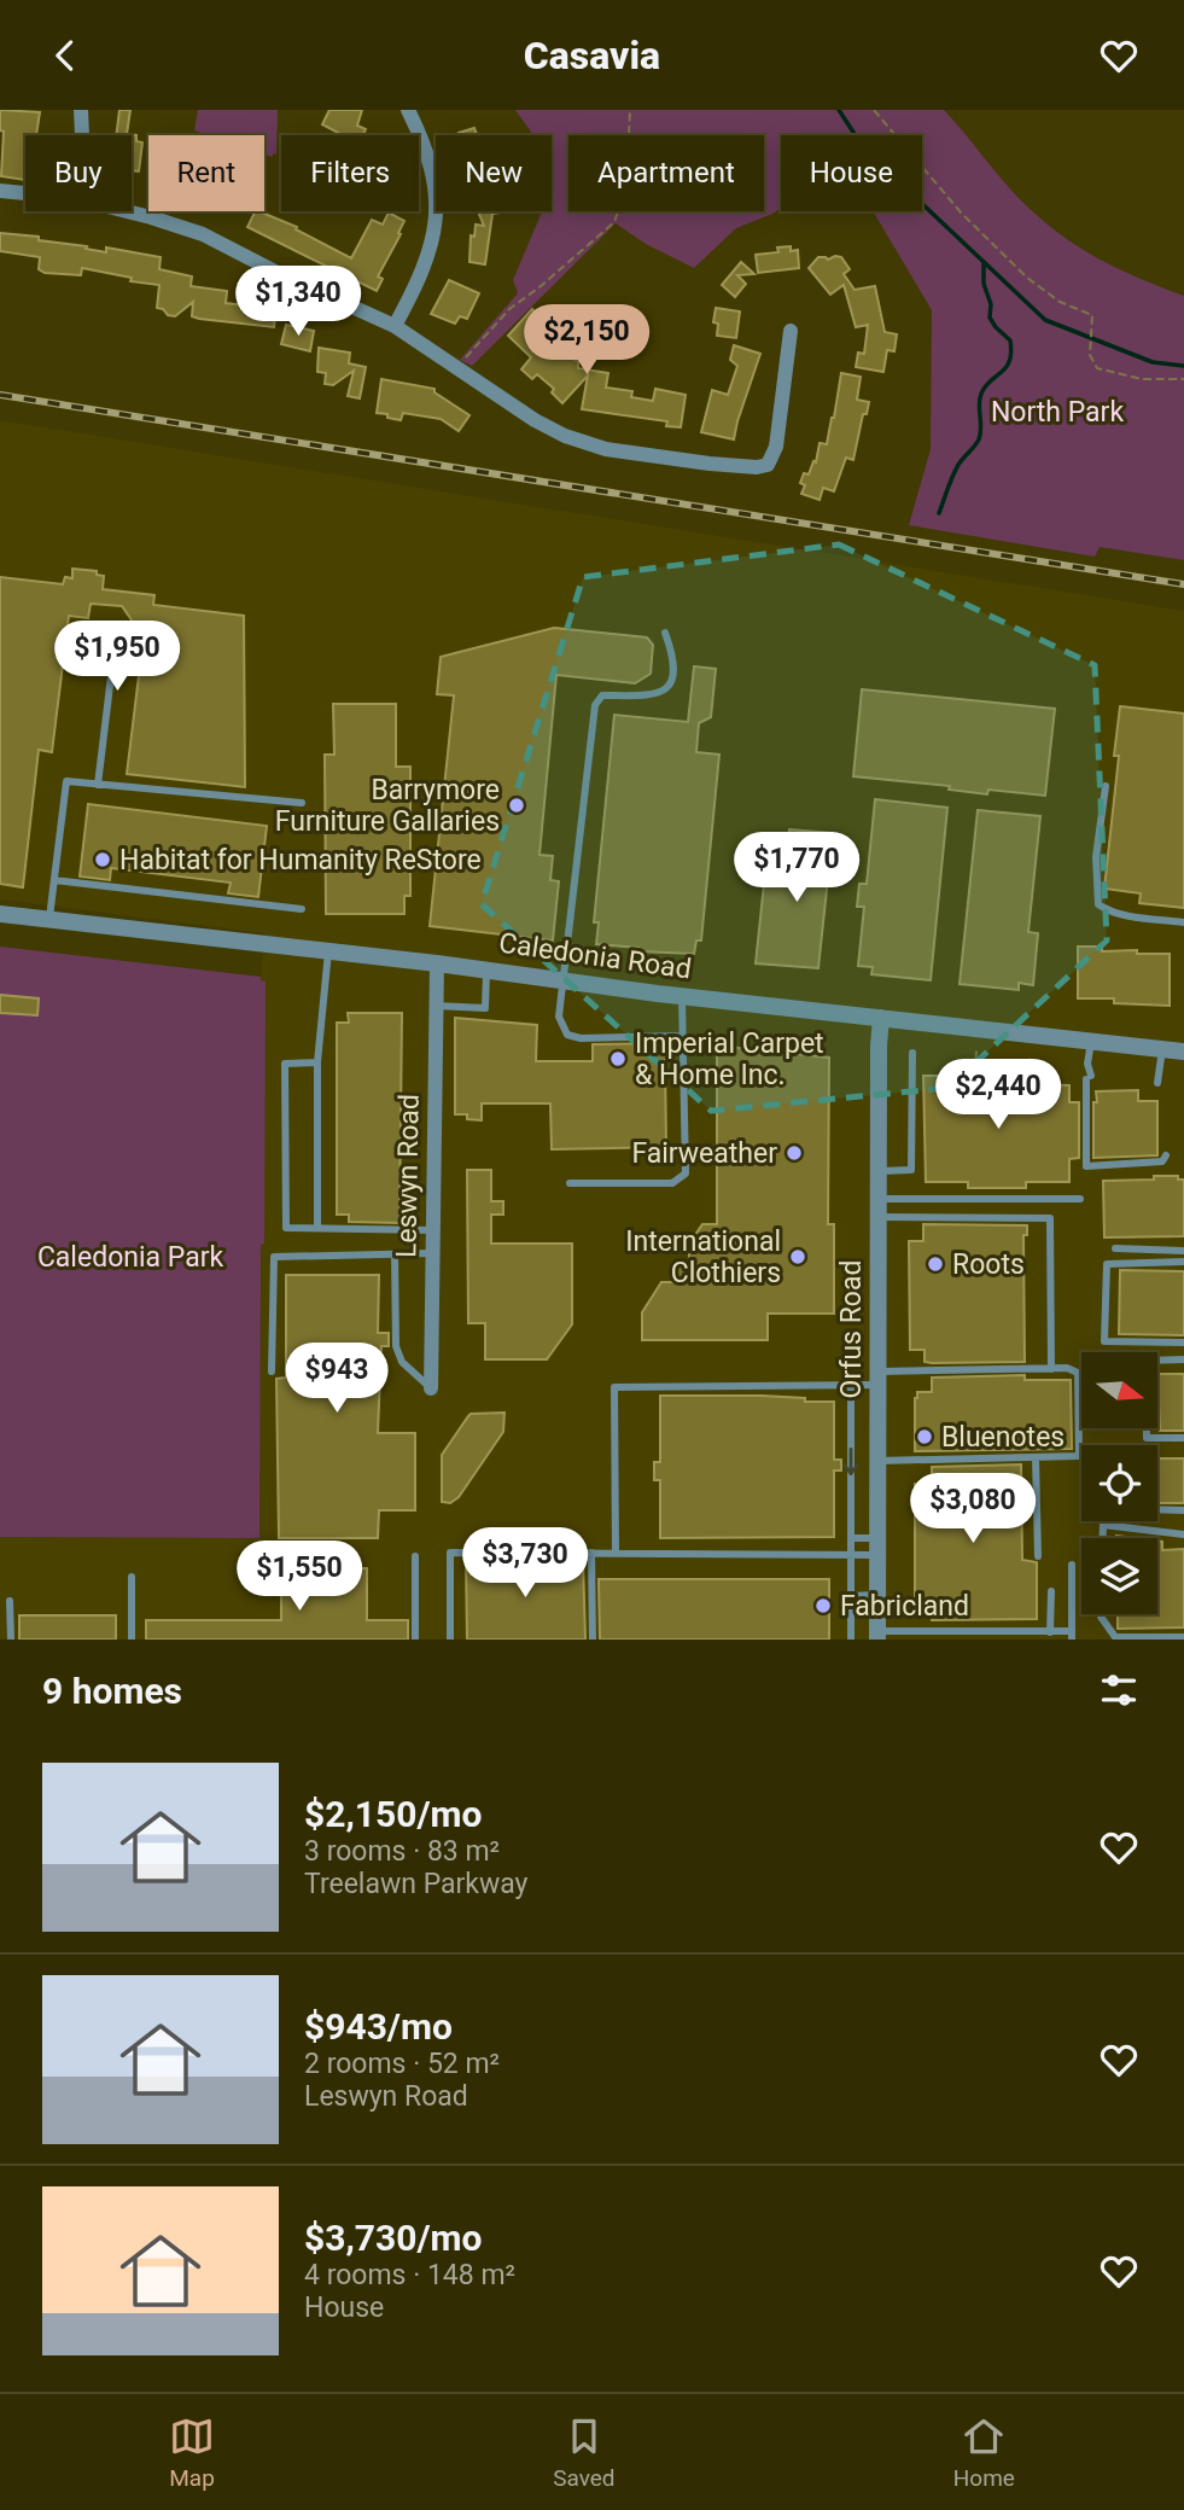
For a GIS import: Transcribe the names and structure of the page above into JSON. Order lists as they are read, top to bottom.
{
  "streets": {
    "street": ["Caledonia Road", "Leswyn Road", "Orfus Road"]
  },
  "crossings": [
    ["Caledonia Road", "Leswyn Road"],
    ["Caledonia Road", "Orfus Road"]
  ],
  "parks": ["North Park", "Caledonia Park"],
  "places": [
    "Barrymore Furniture Gallaries",
    "Habitat for Humanity ReStore",
    "Imperial Carpet & Home Inc.",
    "Fairweather",
    "International Clothiers",
    "Roots",
    "Bluenotes",
    "Fabricland"
  ],
  "north": "right",
  "page": {
    "header": "Casavia",
    "chip": [
      "Buy",
      "Rent",
      "Filters",
      "New",
      "Apartment",
      "House"
    ],
    "price": [
      "$1,340",
      "$2,150",
      "$1,950",
      "$1,770",
      "$2,440",
      "$943",
      "$3,080",
      "$3,730",
      "$1,550"
    ],
    "heading": "9 homes",
    "list": [
      {
        "name": "$2,150/mo",
        "note": "3 rooms · 83 m² · Treelawn Parkway"
      },
      {
        "name": "$943/mo",
        "note": "2 rooms · 52 m² · Leswyn Road"
      },
      {
        "name": "$3,730/mo",
        "note": "4 rooms · 148 m² · House"
      }
    ],
    "tabs": ["Map", "Saved", "Home"]
  }
}
